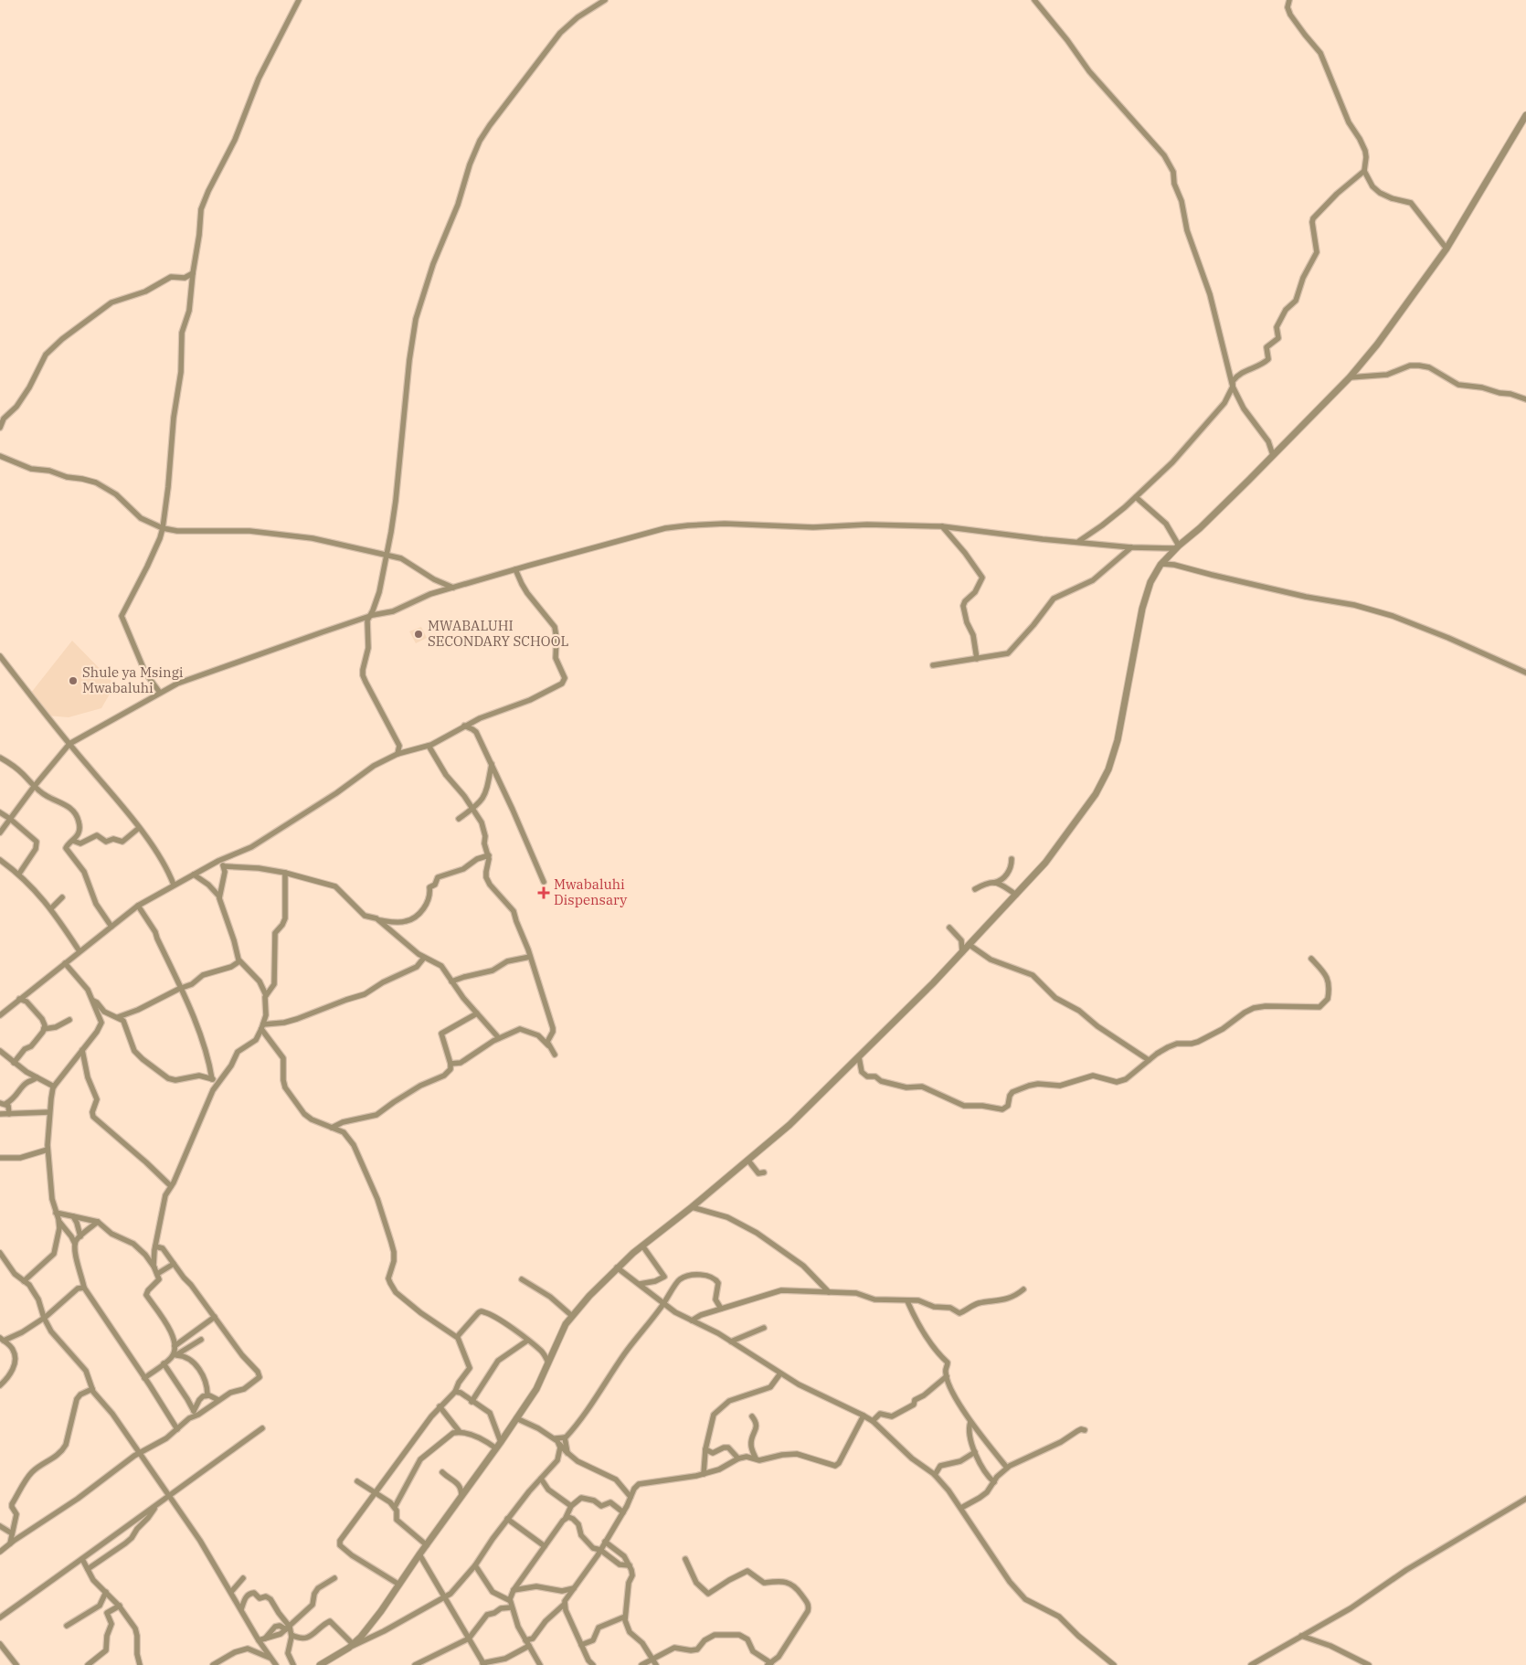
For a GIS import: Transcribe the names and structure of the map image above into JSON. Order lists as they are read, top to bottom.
{
  "places": {
    "other": ["MWABALUHI SECONDARY SCHOOL", "Shule ya Msingi Mwabaluhi"],
    "health": ["Mwabaluhi Dispensary"]
  }
}
